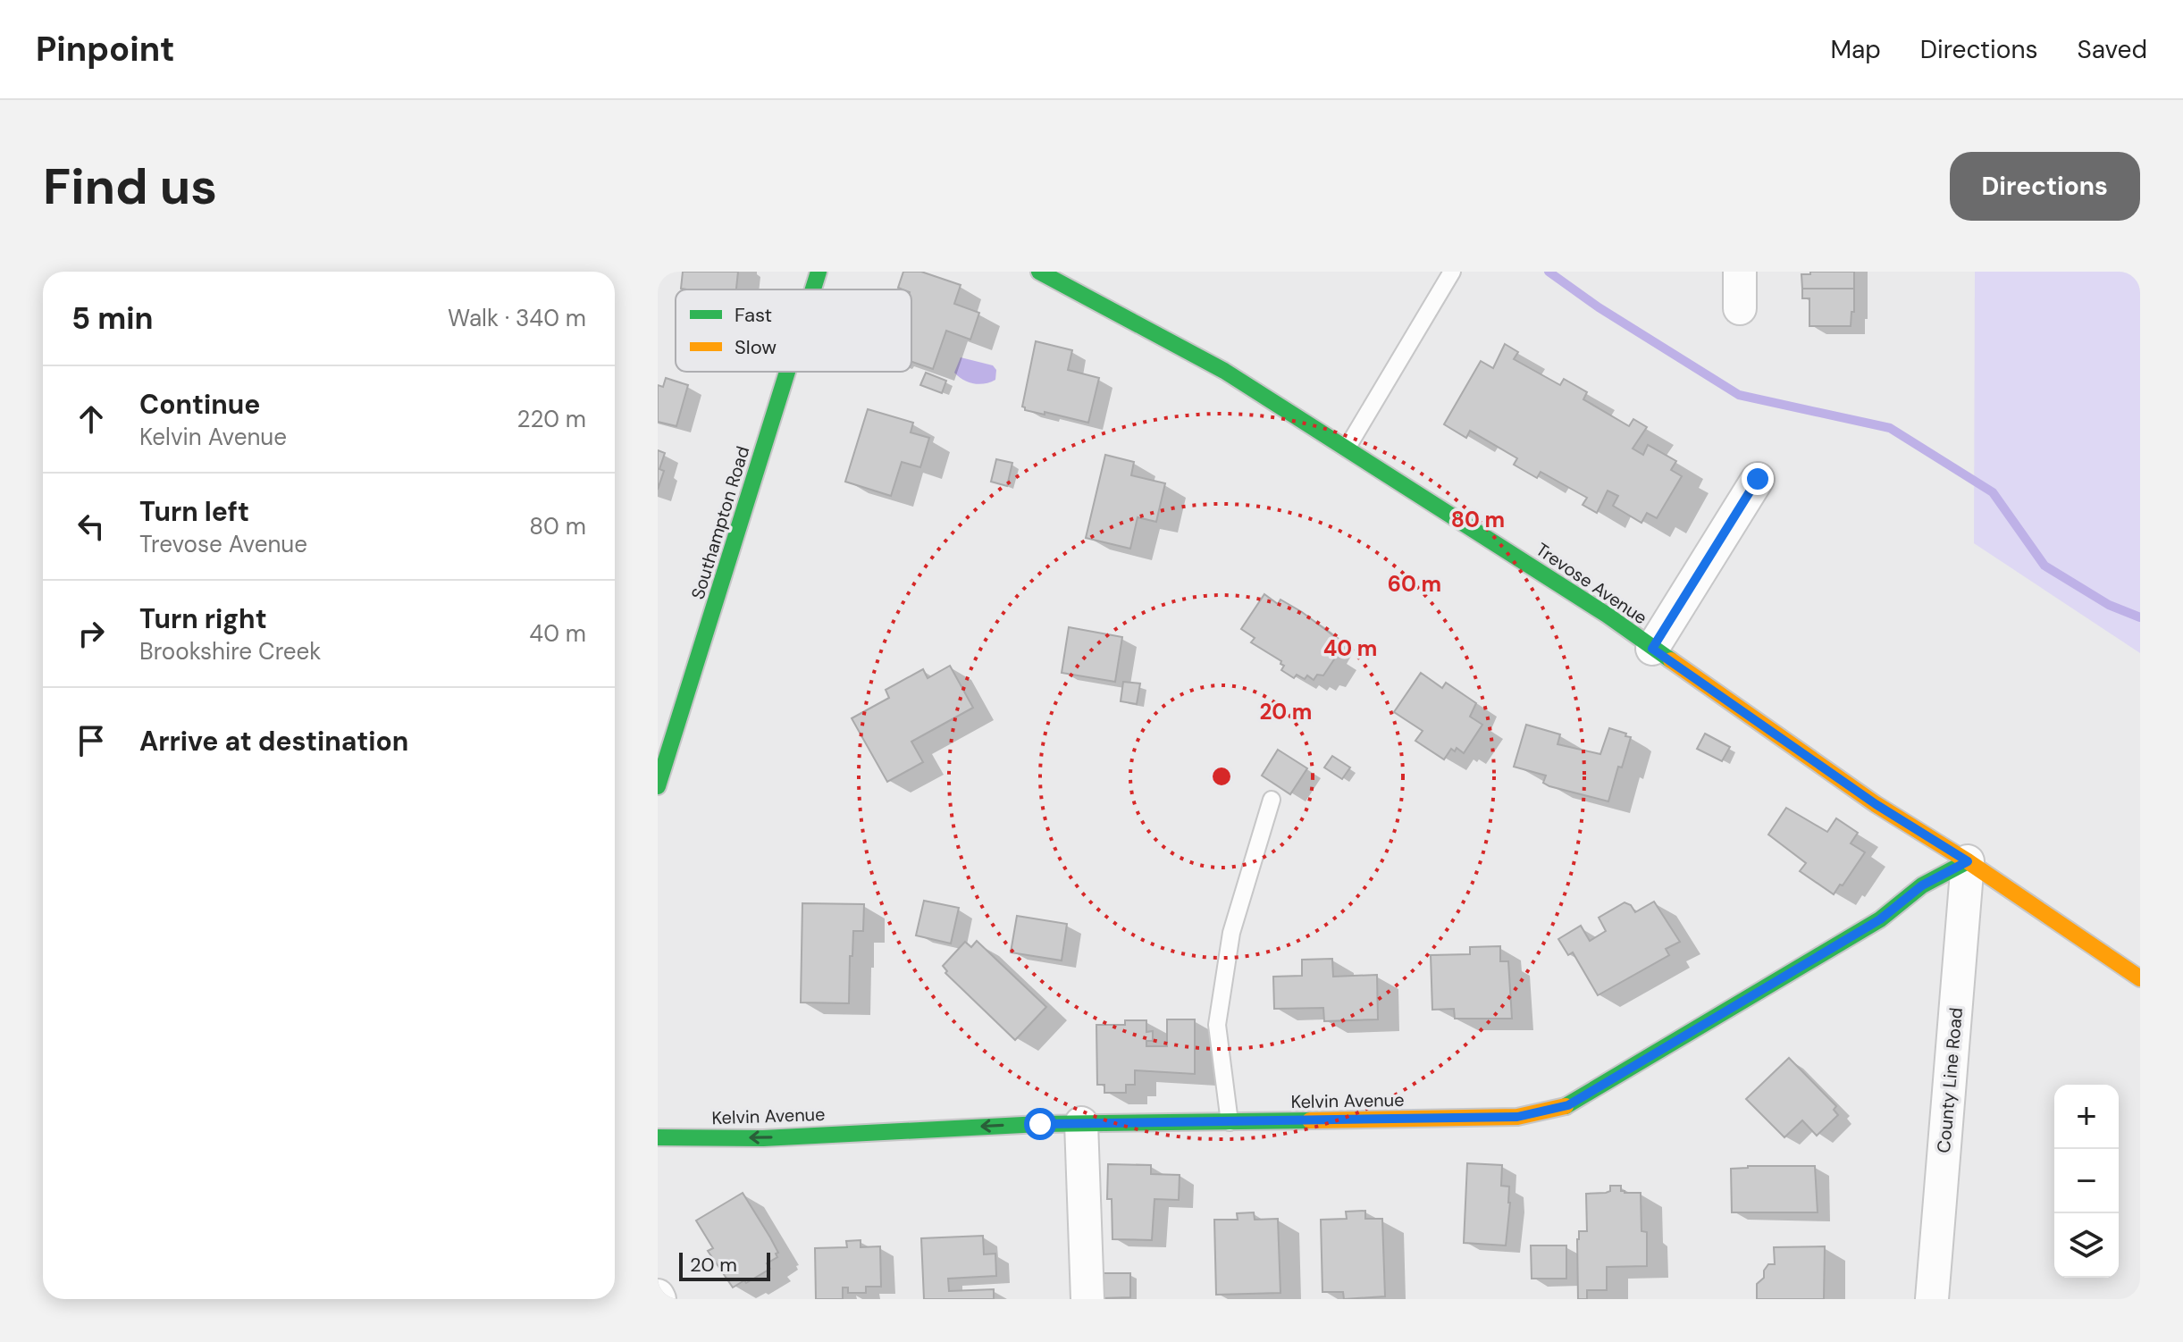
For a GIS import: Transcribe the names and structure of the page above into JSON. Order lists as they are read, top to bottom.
{
  "streets": {
    "street": [
      "Southampton Road",
      "Trevose Avenue",
      "County Line Road",
      "Kelvin Avenue"
    ]
  },
  "crossings": [
    ["Trevose Avenue", "County Line Road"],
    ["Trevose Avenue", "Kelvin Avenue"],
    ["County Line Road", "Kelvin Avenue"]
  ],
  "legend": ["Fast", "Slow"],
  "scale_bar": "20 m",
  "page": {
    "header": "Pinpoint",
    "nav": ["Map", "Directions", "Saved"],
    "buttons": "Directions",
    "title": "Find us",
    "heading": ["5 min", "Walk · 340 m"],
    "list": [
      ["Continue", "Kelvin Avenue", "220 m"],
      ["Turn left", "Trevose Avenue", "80 m"],
      ["Turn right", "Brookshire Creek", "40 m"],
      "Arrive at destination"
    ],
    "map_buttons": ["+", "−"],
    "scale": "20 m"
  },
  "rings": [
    "80 m",
    "60 m",
    "40 m",
    "20 m"
  ]
}
